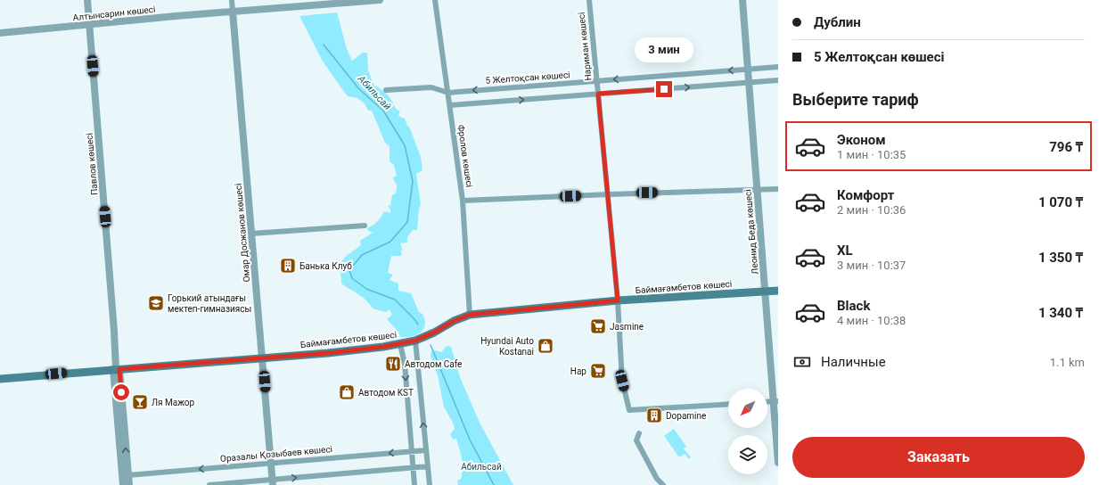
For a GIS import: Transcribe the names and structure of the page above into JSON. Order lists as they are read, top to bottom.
{
  "streets": {
    "main road": ["Баймағамбетов көшесі"],
    "street": [
      "Алтынсарин көшесі",
      "Нариман көшесі",
      "5 Желтоқсан көшесі",
      "Фролов көшесі",
      "Павлов көшесі",
      "Леонид Беда көшесі",
      "Омар Досжанов көшесі",
      "Оразалы Қозыбаев көшесі"
    ]
  },
  "crossings": [
    ["Алтынсарин көшесі", "Павлов көшесі"],
    ["Алтынсарин көшесі", "Омар Досжанов көшесі"],
    ["Нариман көшесі", "5 Желтоқсан көшесі"],
    ["Нариман көшесі", "Баймағамбетов көшесі"],
    ["5 Желтоқсан көшесі", "Фролов көшесі"],
    ["5 Желтоқсан көшесі", "Леонид Беда көшесі"],
    ["Фролов көшесі", "Баймағамбетов көшесі"],
    ["Павлов көшесі", "Баймағамбетов көшесі"],
    ["Павлов көшесі", "Оразалы Қозыбаев көшесі"],
    ["Леонид Беда көшесі", "Баймағамбетов көшесі"],
    ["Омар Досжанов көшесі", "Баймағамбетов көшесі"],
    ["Омар Досжанов көшесі", "Оразалы Қозыбаев көшесі"]
  ],
  "water": ["Абильсай"],
  "parks": ["Абильсай"],
  "places": {
    "building": ["Банька Клуб", "Dopamine"],
    "school or university": ["Горький атындағы мектеп-гимназиясы"],
    "supermarket": ["Jasmine", "Нар"],
    "shop": ["Hyundai Auto Kostanai", "Автодом KST"],
    "restaurant": ["Автодом Cafe"],
    "bar": ["Ля Мажор"]
  },
  "north": "bottom left",
  "page": {
    "banner": ["Дублин", "5 Желтоқсан көшесі"],
    "bubble": "3 мин",
    "heading": "Выберите тариф",
    "list": [
      {
        "name": "Эконом",
        "note": "1 мин · 10:35",
        "value": "796 ₸"
      },
      {
        "name": "Комфорт",
        "note": "2 мин · 10:36",
        "value": "1 070 ₸"
      },
      {
        "name": "XL",
        "note": "3 мин · 10:37",
        "value": "1 350 ₸"
      },
      {
        "name": "Black",
        "note": "4 мин · 10:38",
        "value": "1 340 ₸"
      }
    ],
    "pay": ["Наличные", "1.1 km"],
    "buttons": "Заказать"
  }
}
